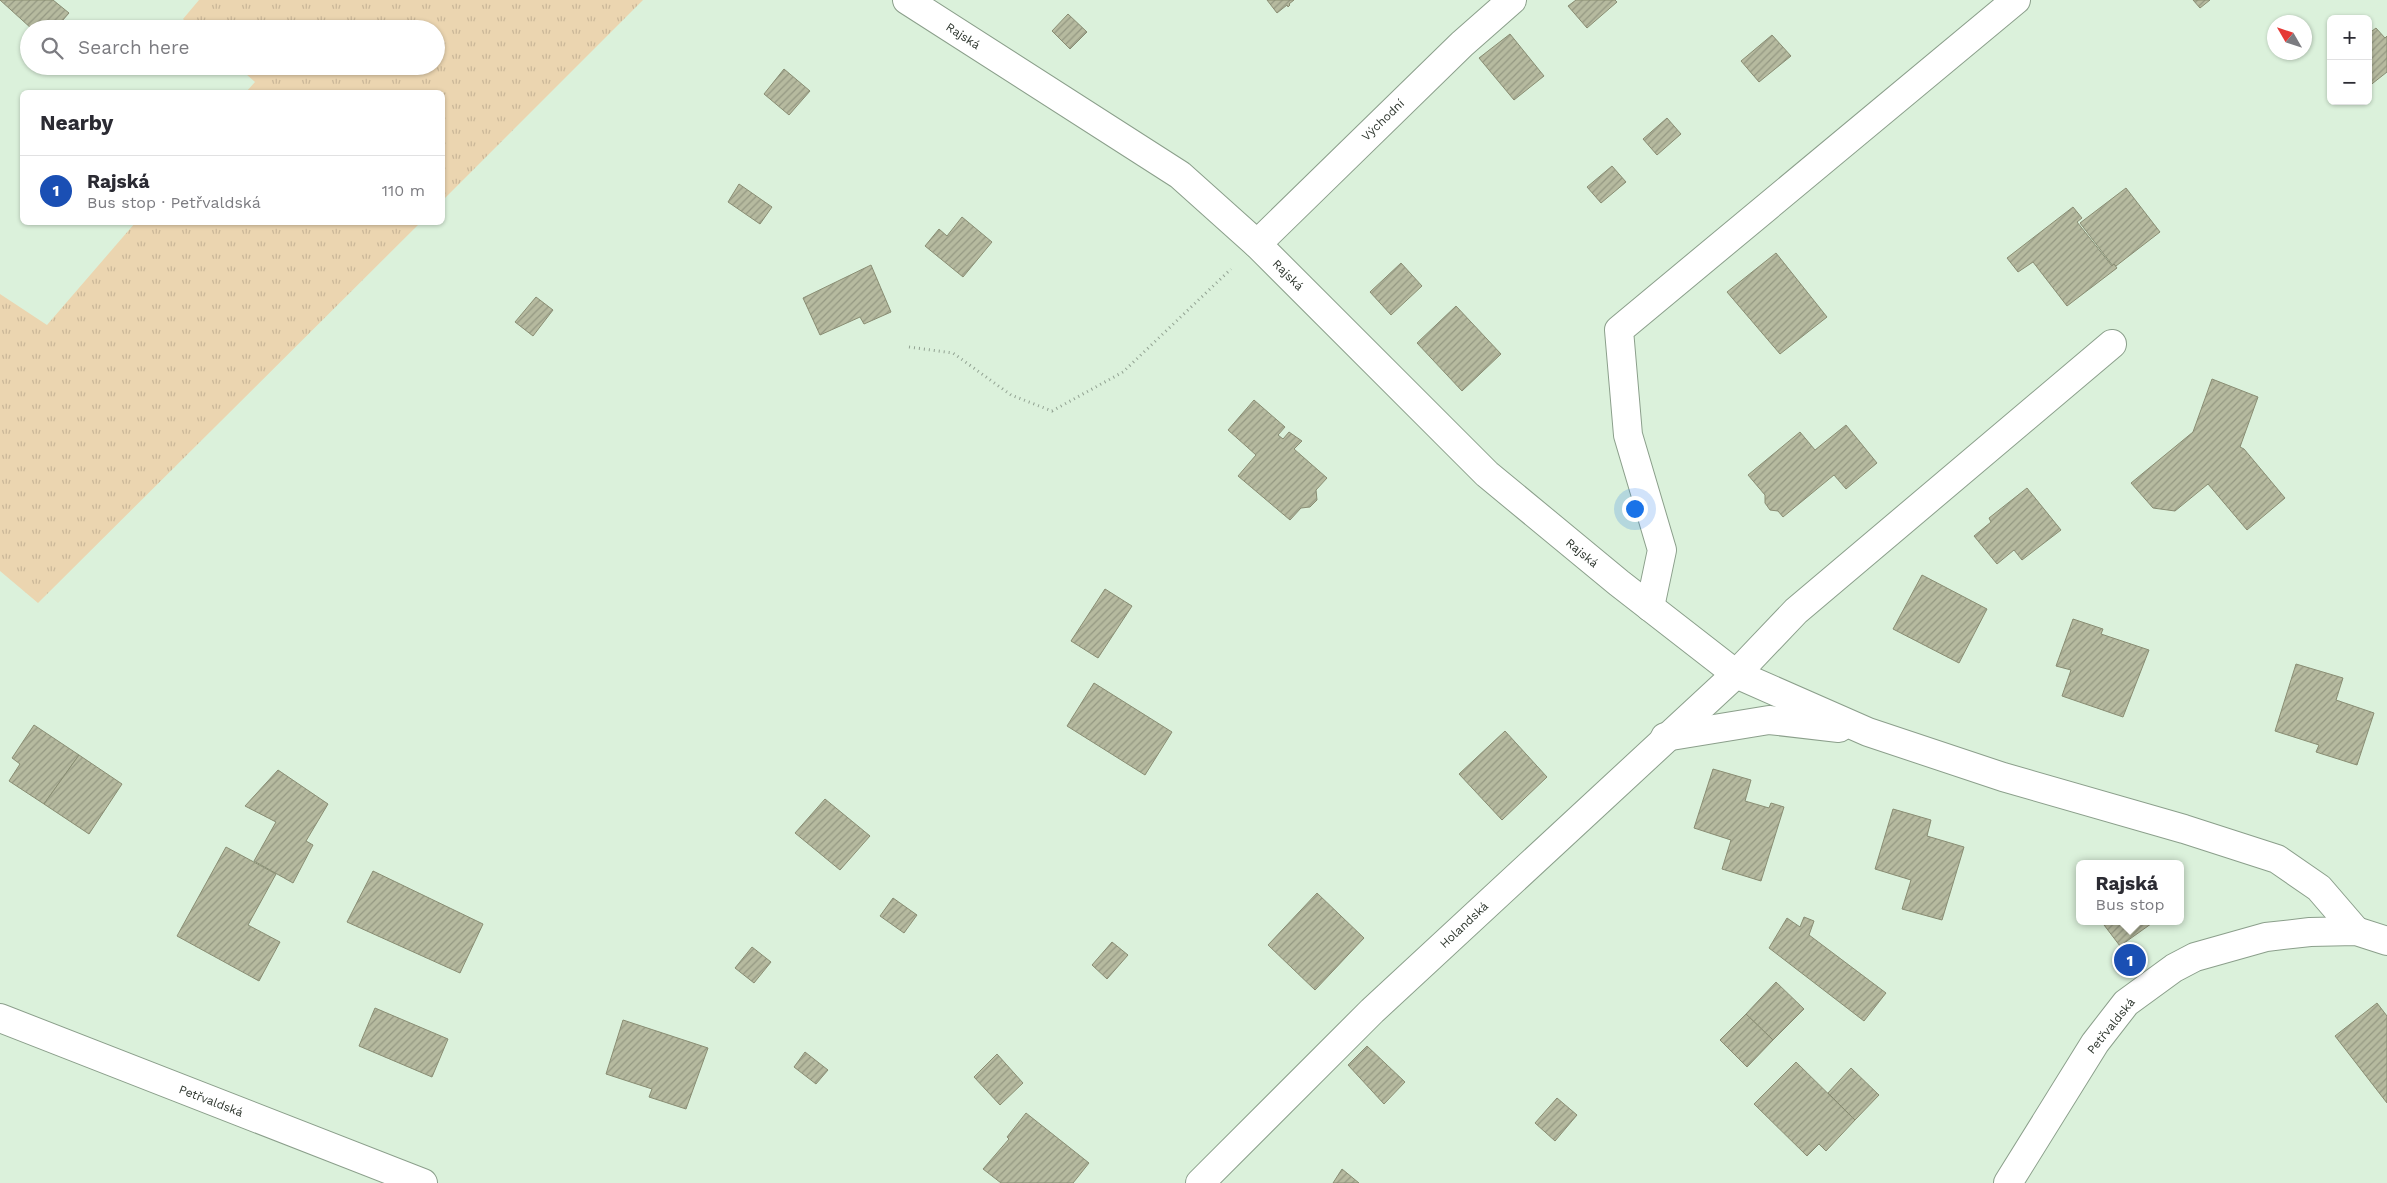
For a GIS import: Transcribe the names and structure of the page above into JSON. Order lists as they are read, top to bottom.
{
  "streets": {
    "street": [
      "Rajská",
      "Východní",
      "Holandská",
      "Petřvaldská"
    ]
  },
  "crossings": [
    ["Rajská", "Východní"],
    ["Rajská", "Holandská"],
    ["Rajská", "Petřvaldská"]
  ],
  "north": "top left",
  "page": {
    "map_buttons": ["+", "−"],
    "search": "Search here",
    "heading": "Nearby",
    "list": [
      {
        "mark": "1",
        "name": "Rajská",
        "note": "Bus stop · Petřvaldská",
        "value": "110 m"
      }
    ],
    "popup": ["Rajská", "Bus stop"],
    "pins": "1"
  }
}
